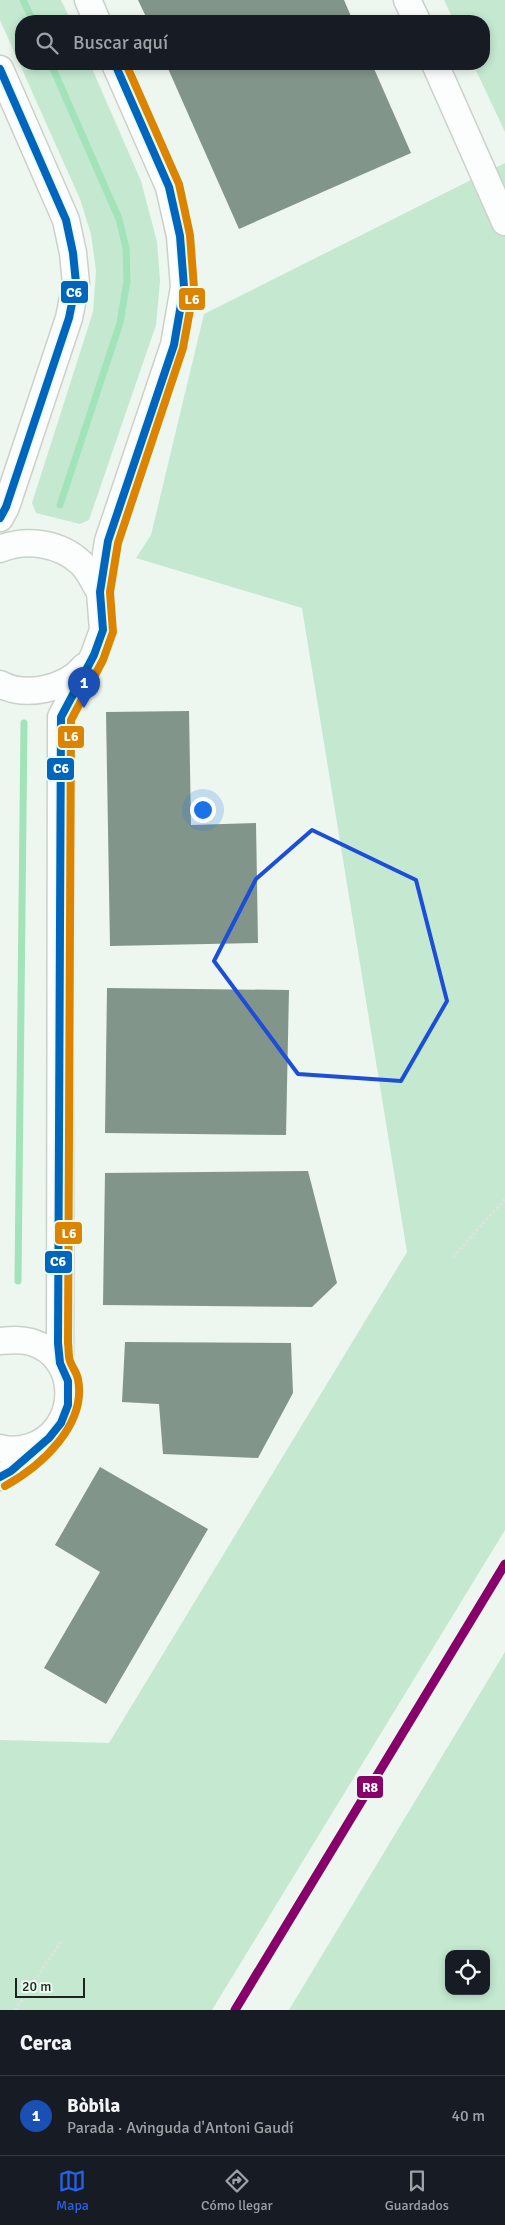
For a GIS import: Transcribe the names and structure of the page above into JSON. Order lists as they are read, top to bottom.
{
  "lines": ["transit line C6", "transit line L6", "transit line R8"],
  "scale_bar": "20 m",
  "page": {
    "search": "Buscar aquí",
    "pins": "1",
    "scale": "20 m",
    "heading": "Cerca",
    "list": [
      {
        "mark": "1",
        "name": "Bòbila",
        "note": "Parada · Avinguda d'Antoni Gaudí",
        "value": "40 m"
      }
    ],
    "nav": ["Mapa", "Cómo llegar", "Guardados"]
  }
}
